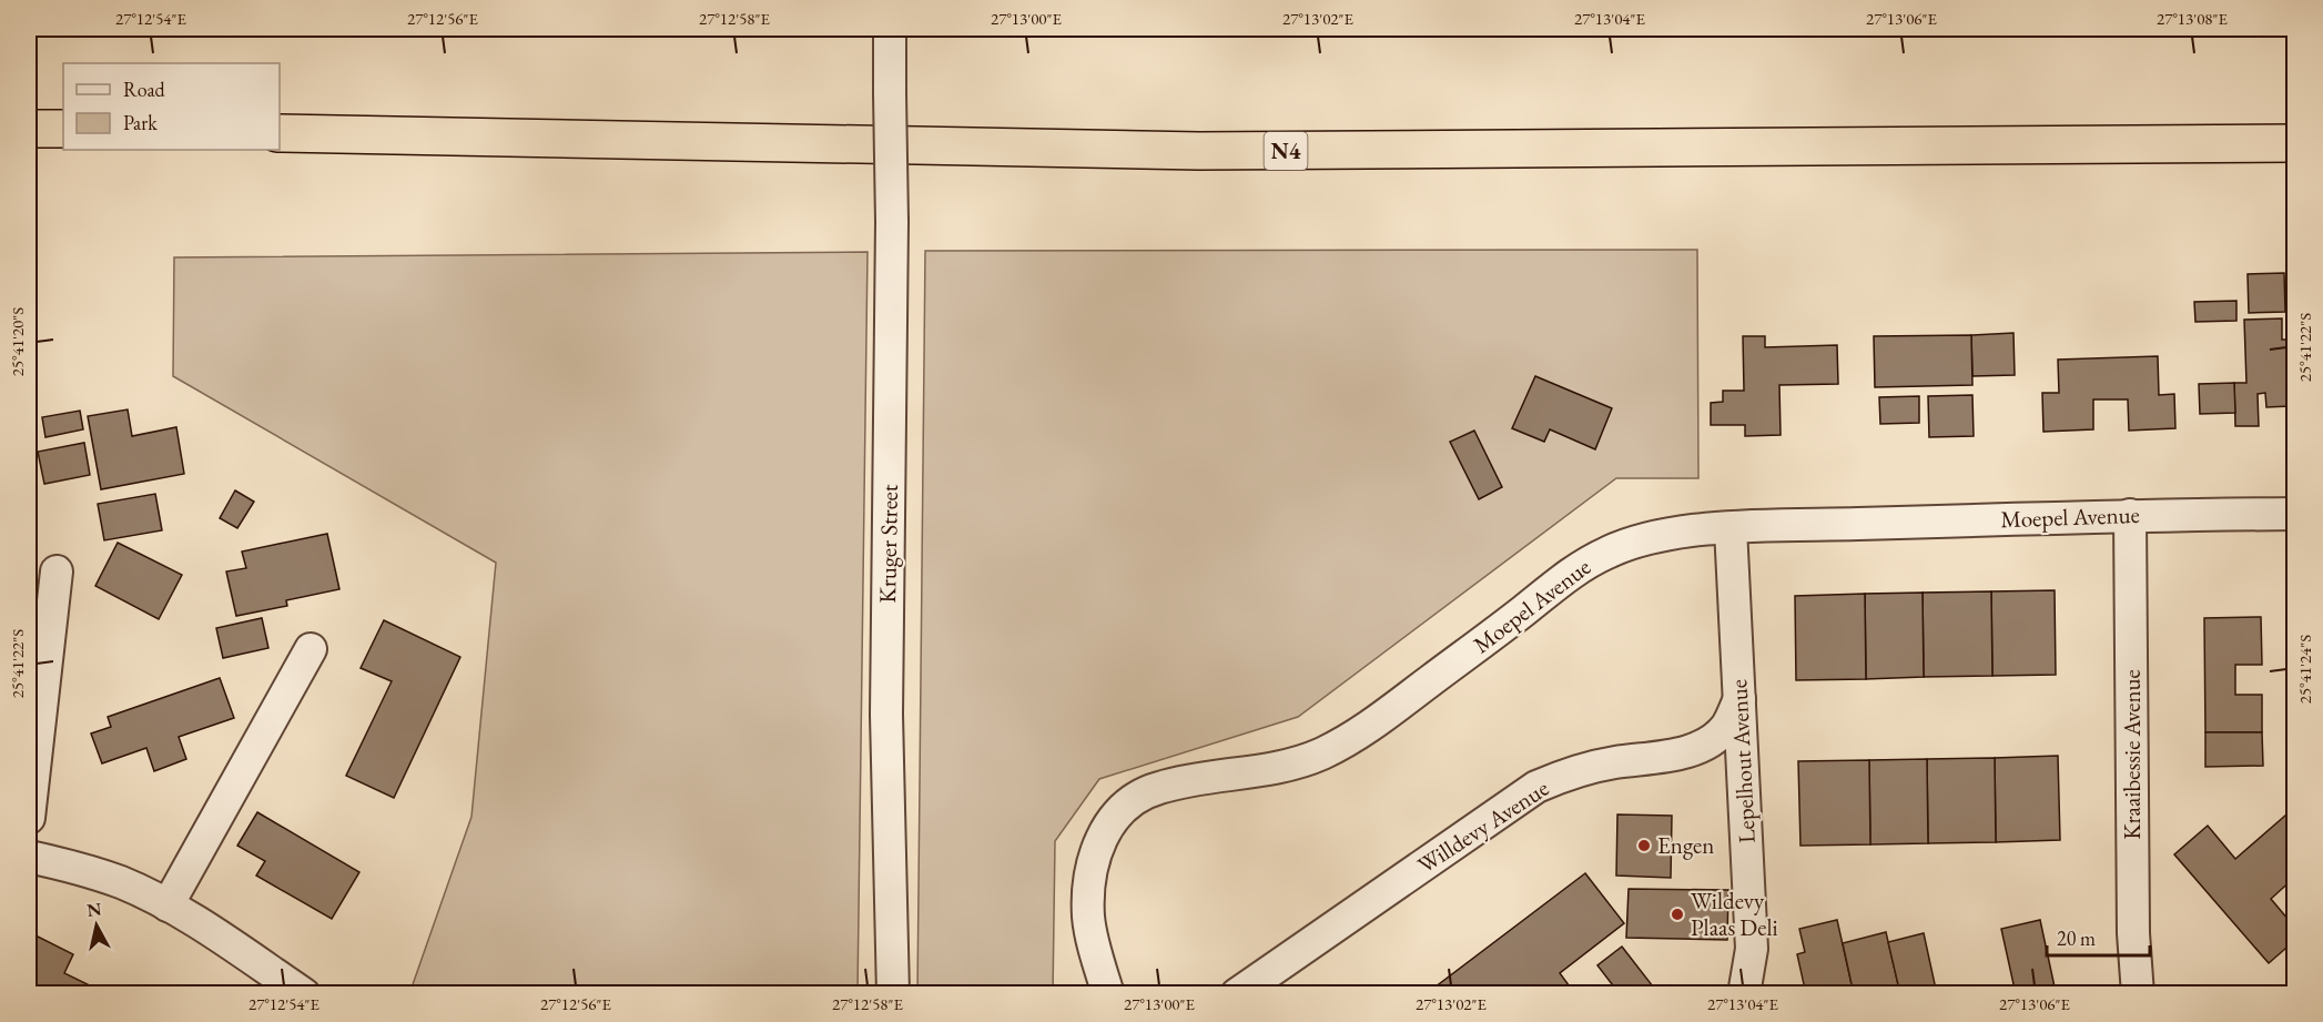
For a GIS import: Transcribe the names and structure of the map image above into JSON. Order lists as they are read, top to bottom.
{
  "streets": {
    "highway": ["N4"],
    "street": [
      "Moepel Avenue",
      "Kruger Street",
      "Kraaibessie Avenue",
      "Lepelhout Avenue",
      "Willdevy Avenue"
    ]
  },
  "crossings": [
    ["Moepel Avenue", "Kraaibessie Avenue"],
    ["Moepel Avenue", "Lepelhout Avenue"],
    ["Lepelhout Avenue", "Willdevy Avenue"]
  ],
  "places": ["Engen", "Wildevy Plaas Deli"],
  "legend": ["Road", "Park"],
  "scale_bar": "20 m",
  "north": "top",
  "coordinates": [
    "27°12'54\"E",
    "27°12'56\"E",
    "27°12'58\"E",
    "27°13'00\"E",
    "27°13'02\"E",
    "27°13'04\"E",
    "27°13'06\"E",
    "27°13'08\"E",
    "25°41'20\"S",
    "25°41'22\"S",
    "25°41'24\"S"
  ]
}
